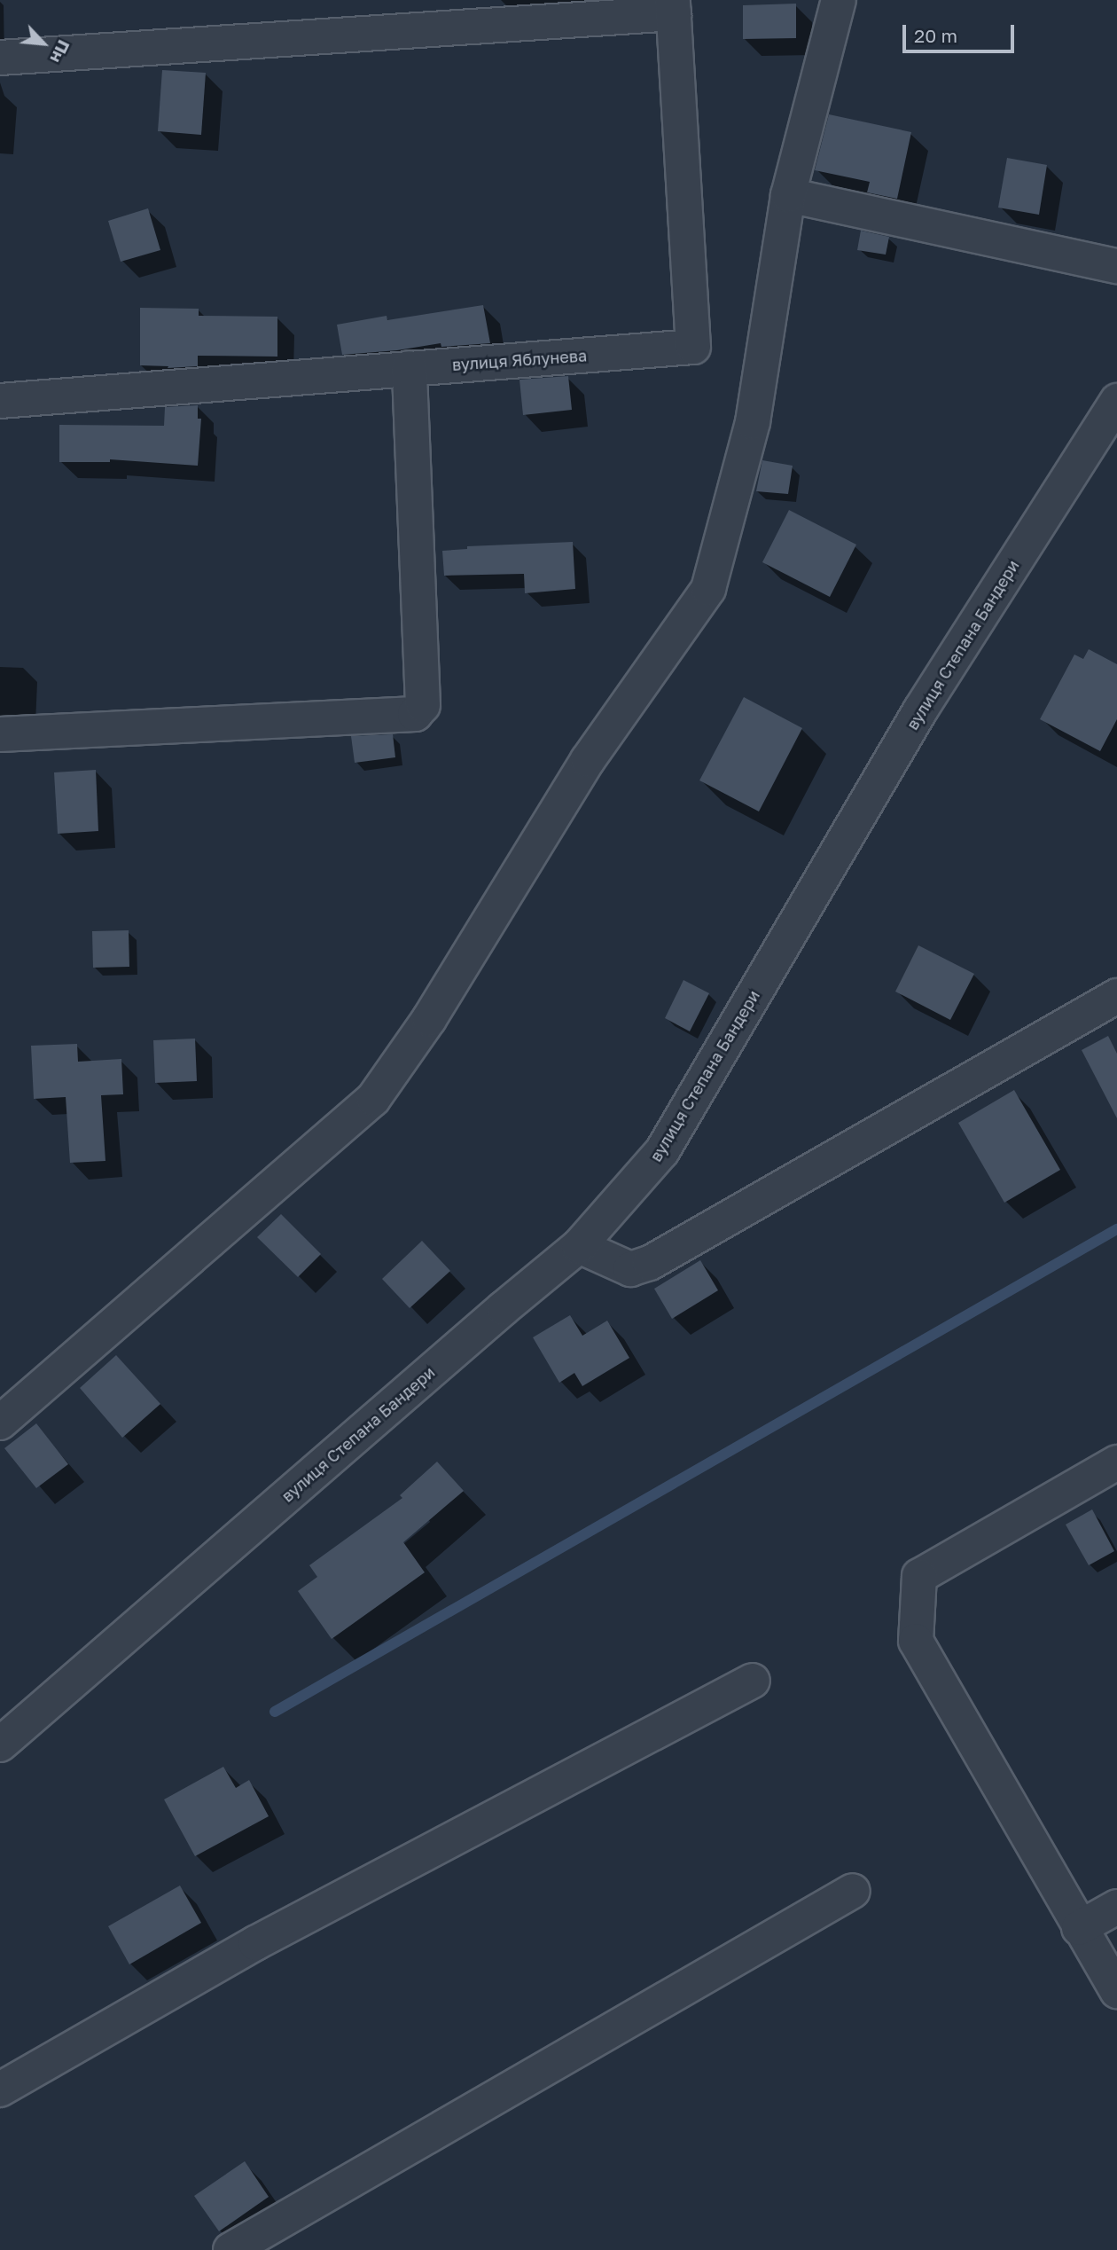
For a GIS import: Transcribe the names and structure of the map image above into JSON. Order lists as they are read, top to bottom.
{
  "streets": {
    "street": ["вулиця Яблунева", "вулиця Степана Бандери"]
  },
  "scale_bar": "20 m",
  "north": "bottom right"
}
